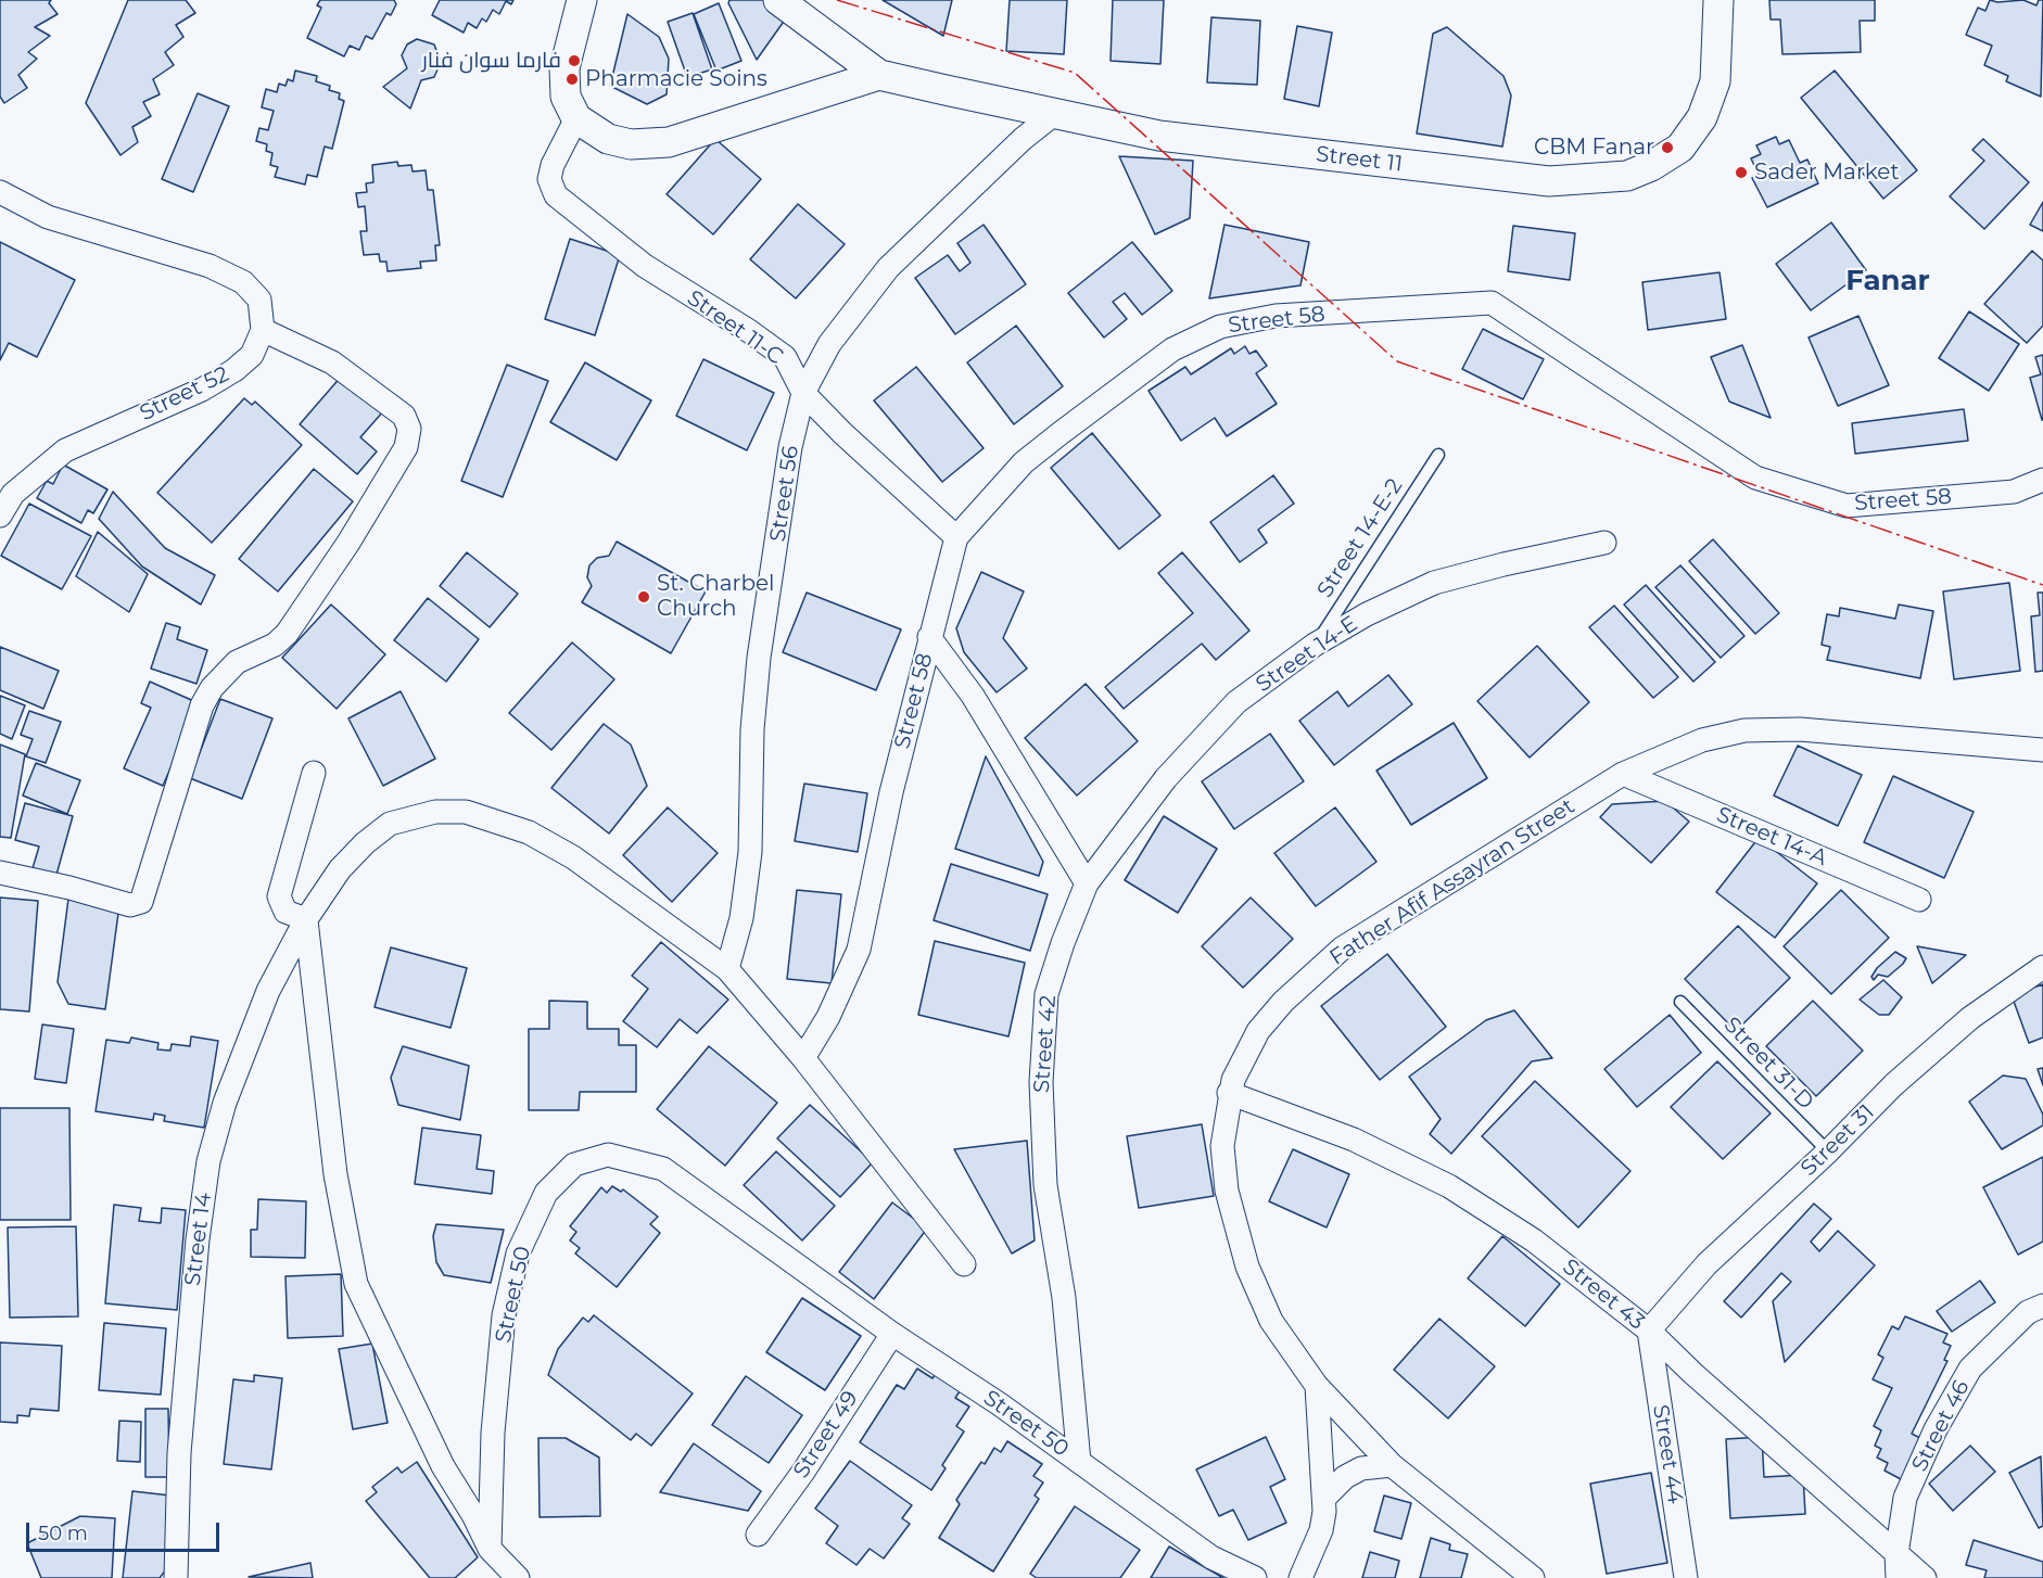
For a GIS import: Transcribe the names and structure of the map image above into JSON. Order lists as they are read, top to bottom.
{
  "streets": {
    "street": [
      "Street 11",
      "Street 58",
      "Street 11-C",
      "Street 52",
      "Street 56",
      "Street 14-E",
      "Street 14-A",
      "Father Afif Assayran Street",
      "Street 42",
      "Street 31",
      "Street 14",
      "Street 50",
      "Street 43",
      "Street 46",
      "Street 49",
      "Street 44"
    ],
    "lane": ["Street 14-E-2", "Street 31-D"]
  },
  "crossings": [
    ["Street 11", "Street 56"],
    ["Street 58", "Street 11-C"],
    ["Street 11-C", "Street 56"],
    ["Street 14-E-2", "Street 14-E"],
    ["Street 14-E", "Street 42"],
    ["Street 14-A", "Father Afif Assayran Street"],
    ["Father Afif Assayran Street", "Street 43"],
    ["Street 42", "Street 50"],
    ["Street 31-D", "Street 31"],
    ["Street 31", "Street 43"],
    ["Street 31", "Street 44"],
    ["Street 50", "Street 49"],
    ["Street 43", "Street 46"],
    ["Street 43", "Street 44"]
  ],
  "districts": ["Fanar"],
  "places": [
    "فارما سوان فنار",
    "Pharmacie Soins",
    "CBM Fanar",
    "Sader Market",
    "St. Charbel Church"
  ],
  "scale_bar": "50 m"
}
